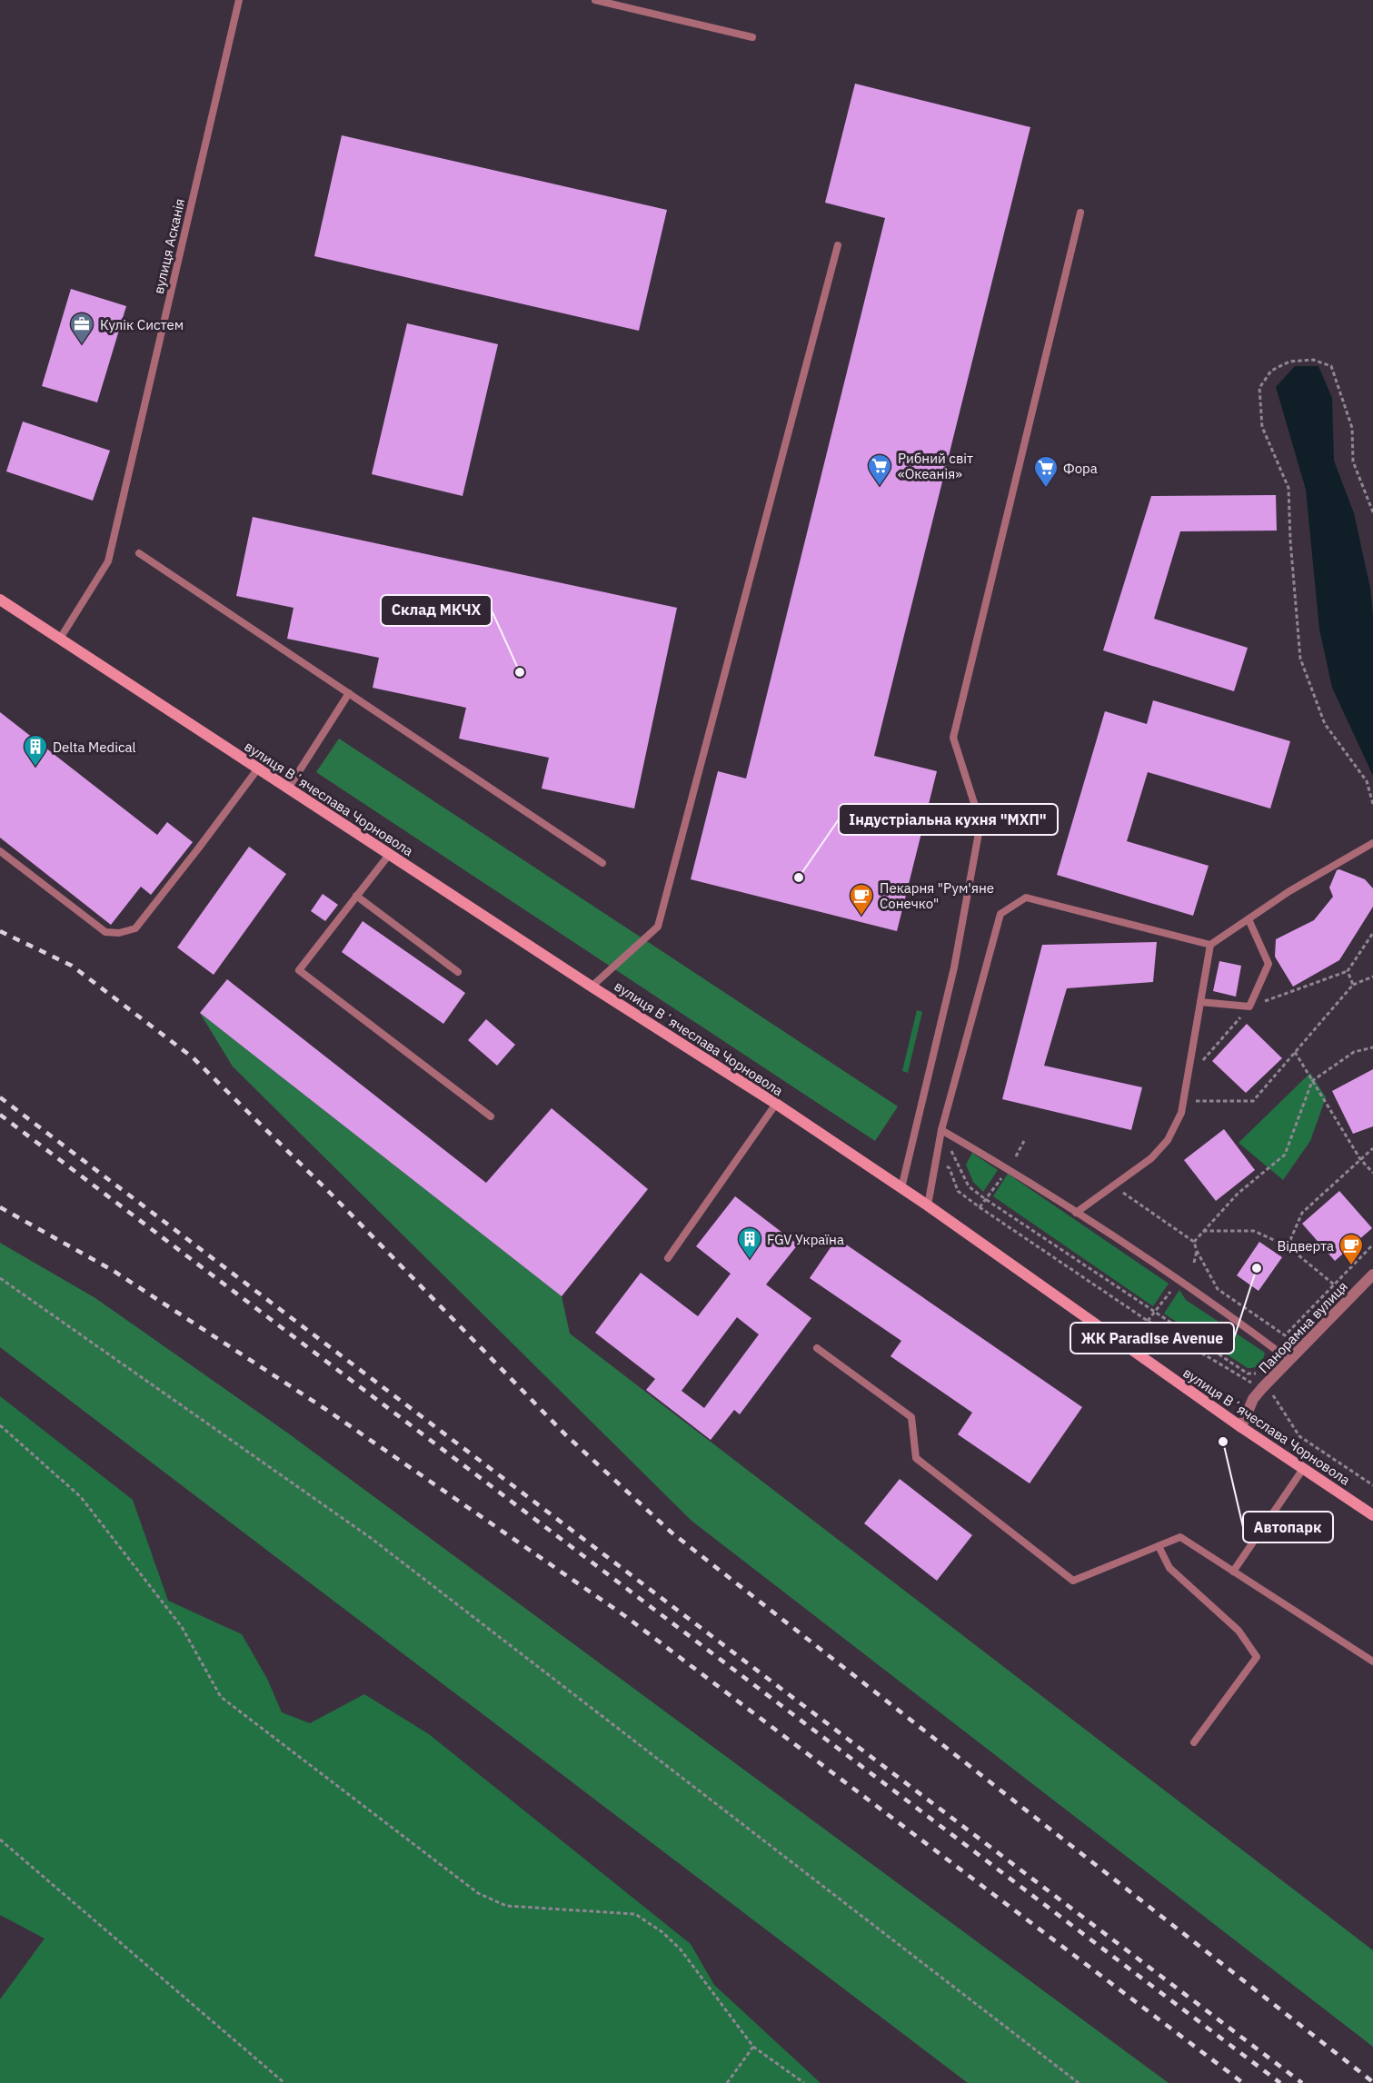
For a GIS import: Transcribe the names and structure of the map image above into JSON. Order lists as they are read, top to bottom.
{
  "streets": {
    "main road": ["вулиця Вʼячеслава Чорновола"],
    "street": ["Панорамна вулиця"],
    "lane": ["вулиця Асканія"]
  },
  "crossings": [
    ["вулиця Асканія", "вулиця Вʼячеслава Чорновола"],
    ["вулиця Вʼячеслава Чорновола", "Панорамна вулиця"]
  ],
  "places": {
    "office": ["Кулік Систем"],
    "supermarket": ["Рибний світ «Океанія»", "Фора"],
    "other": [
      "Склад МКЧХ",
      "Індустріальна кухня \"МХП\"",
      "ЖК Paradise Avenue",
      "Автопарк"
    ],
    "building": ["Delta Medical", "FGV Україна"],
    "cafe": ["Пекарня \"Рум'яне Сонечко\"", "Відверта"]
  }
}
